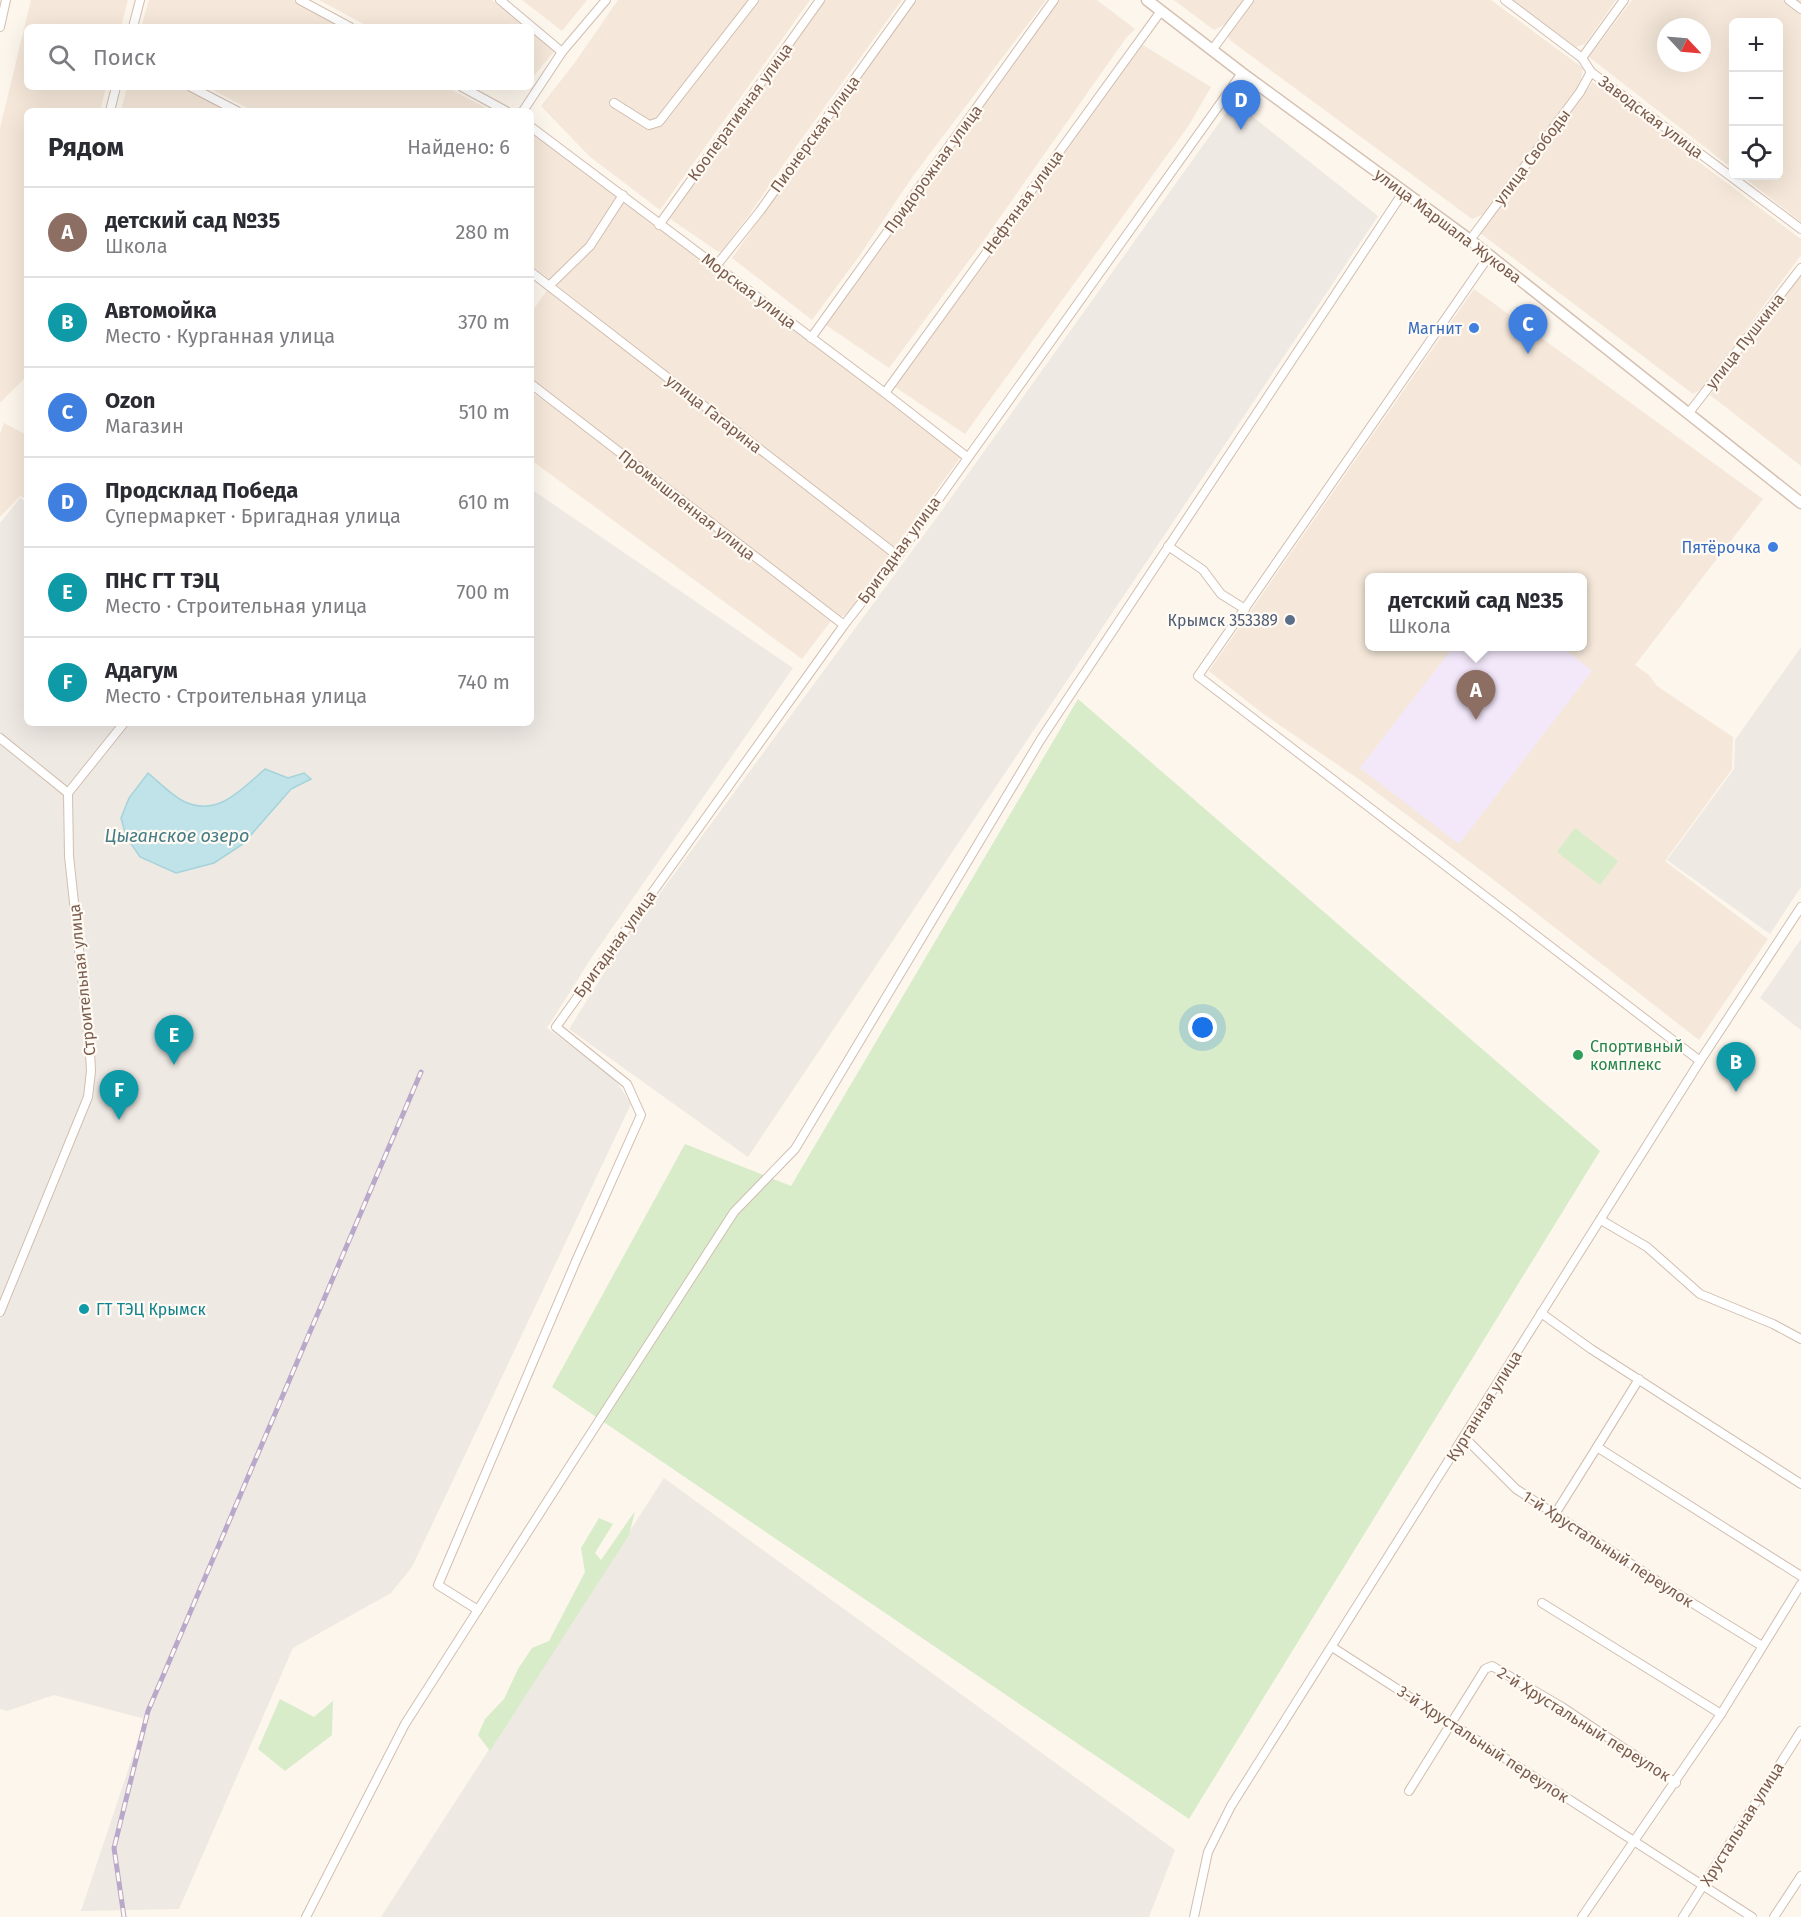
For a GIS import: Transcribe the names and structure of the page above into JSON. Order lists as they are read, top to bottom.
{
  "streets": {
    "main road": ["улица Маршала Жукова"],
    "street": [
      "Кооперативная улица",
      "Заводская улица",
      "Пионерская улица",
      "улица Свободы",
      "Придорожная улица",
      "Нефтяная улица",
      "Морская улица",
      "улица Пушкина",
      "улица Гагарина",
      "Промышленная улица",
      "Бригадная улица",
      "Строительная улица",
      "Курганная улица",
      "1-й Хрустальный переулок",
      "2-й Хрустальный переулок",
      "3-й Хрустальный переулок",
      "Хрустальная улица"
    ]
  },
  "crossings": [
    ["Кооперативная улица", "Морская улица"],
    ["Заводская улица", "улица Свободы"],
    ["Пионерская улица", "Морская улица"],
    ["улица Свободы", "улица Маршала Жукова"],
    ["Придорожная улица", "Морская улица"],
    ["Нефтяная улица", "улица Маршала Жукова"],
    ["Нефтяная улица", "Морская улица"],
    ["улица Маршала Жукова", "улица Пушкина"],
    ["улица Маршала Жукова", "Бригадная улица"],
    ["Морская улица", "Бригадная улица"],
    ["улица Гагарина", "Бригадная улица"],
    ["Промышленная улица", "Бригадная улица"],
    ["Курганная улица", "1-й Хрустальный переулок"],
    ["Курганная улица", "3-й Хрустальный переулок"],
    ["2-й Хрустальный переулок", "3-й Хрустальный переулок"],
    ["3-й Хрустальный переулок", "Хрустальная улица"]
  ],
  "water": ["Цыганское озеро"],
  "places": [
    "Магнит",
    "Пятёрочка",
    "Крымск 353389",
    "Спортивный комплекс",
    "ГТ ТЭЦ Крымск"
  ],
  "north": "bottom right",
  "page": {
    "map_buttons": ["+", "−"],
    "search": "Поиск",
    "pins": [
      "D",
      "C",
      "A",
      "E",
      "B",
      "F"
    ],
    "heading": ["Рядом", "Найдено: 6"],
    "list": [
      {
        "mark": "A",
        "name": "детский сад №35",
        "note": "Школа",
        "value": "280 m"
      },
      {
        "mark": "B",
        "name": "Автомойка",
        "note": "Место · Курганная улица",
        "value": "370 m"
      },
      {
        "mark": "C",
        "name": "Ozon",
        "note": "Магазин",
        "value": "510 m"
      },
      {
        "mark": "D",
        "name": "Продсклад Победа",
        "note": "Супермаркет · Бригадная улица",
        "value": "610 m"
      },
      {
        "mark": "E",
        "name": "ПНС ГТ ТЭЦ",
        "note": "Место · Строительная улица",
        "value": "700 m"
      },
      {
        "mark": "F",
        "name": "Адагум",
        "note": "Место · Строительная улица",
        "value": "740 m"
      }
    ],
    "popup": ["детский сад №35", "Школа"]
  }
}
